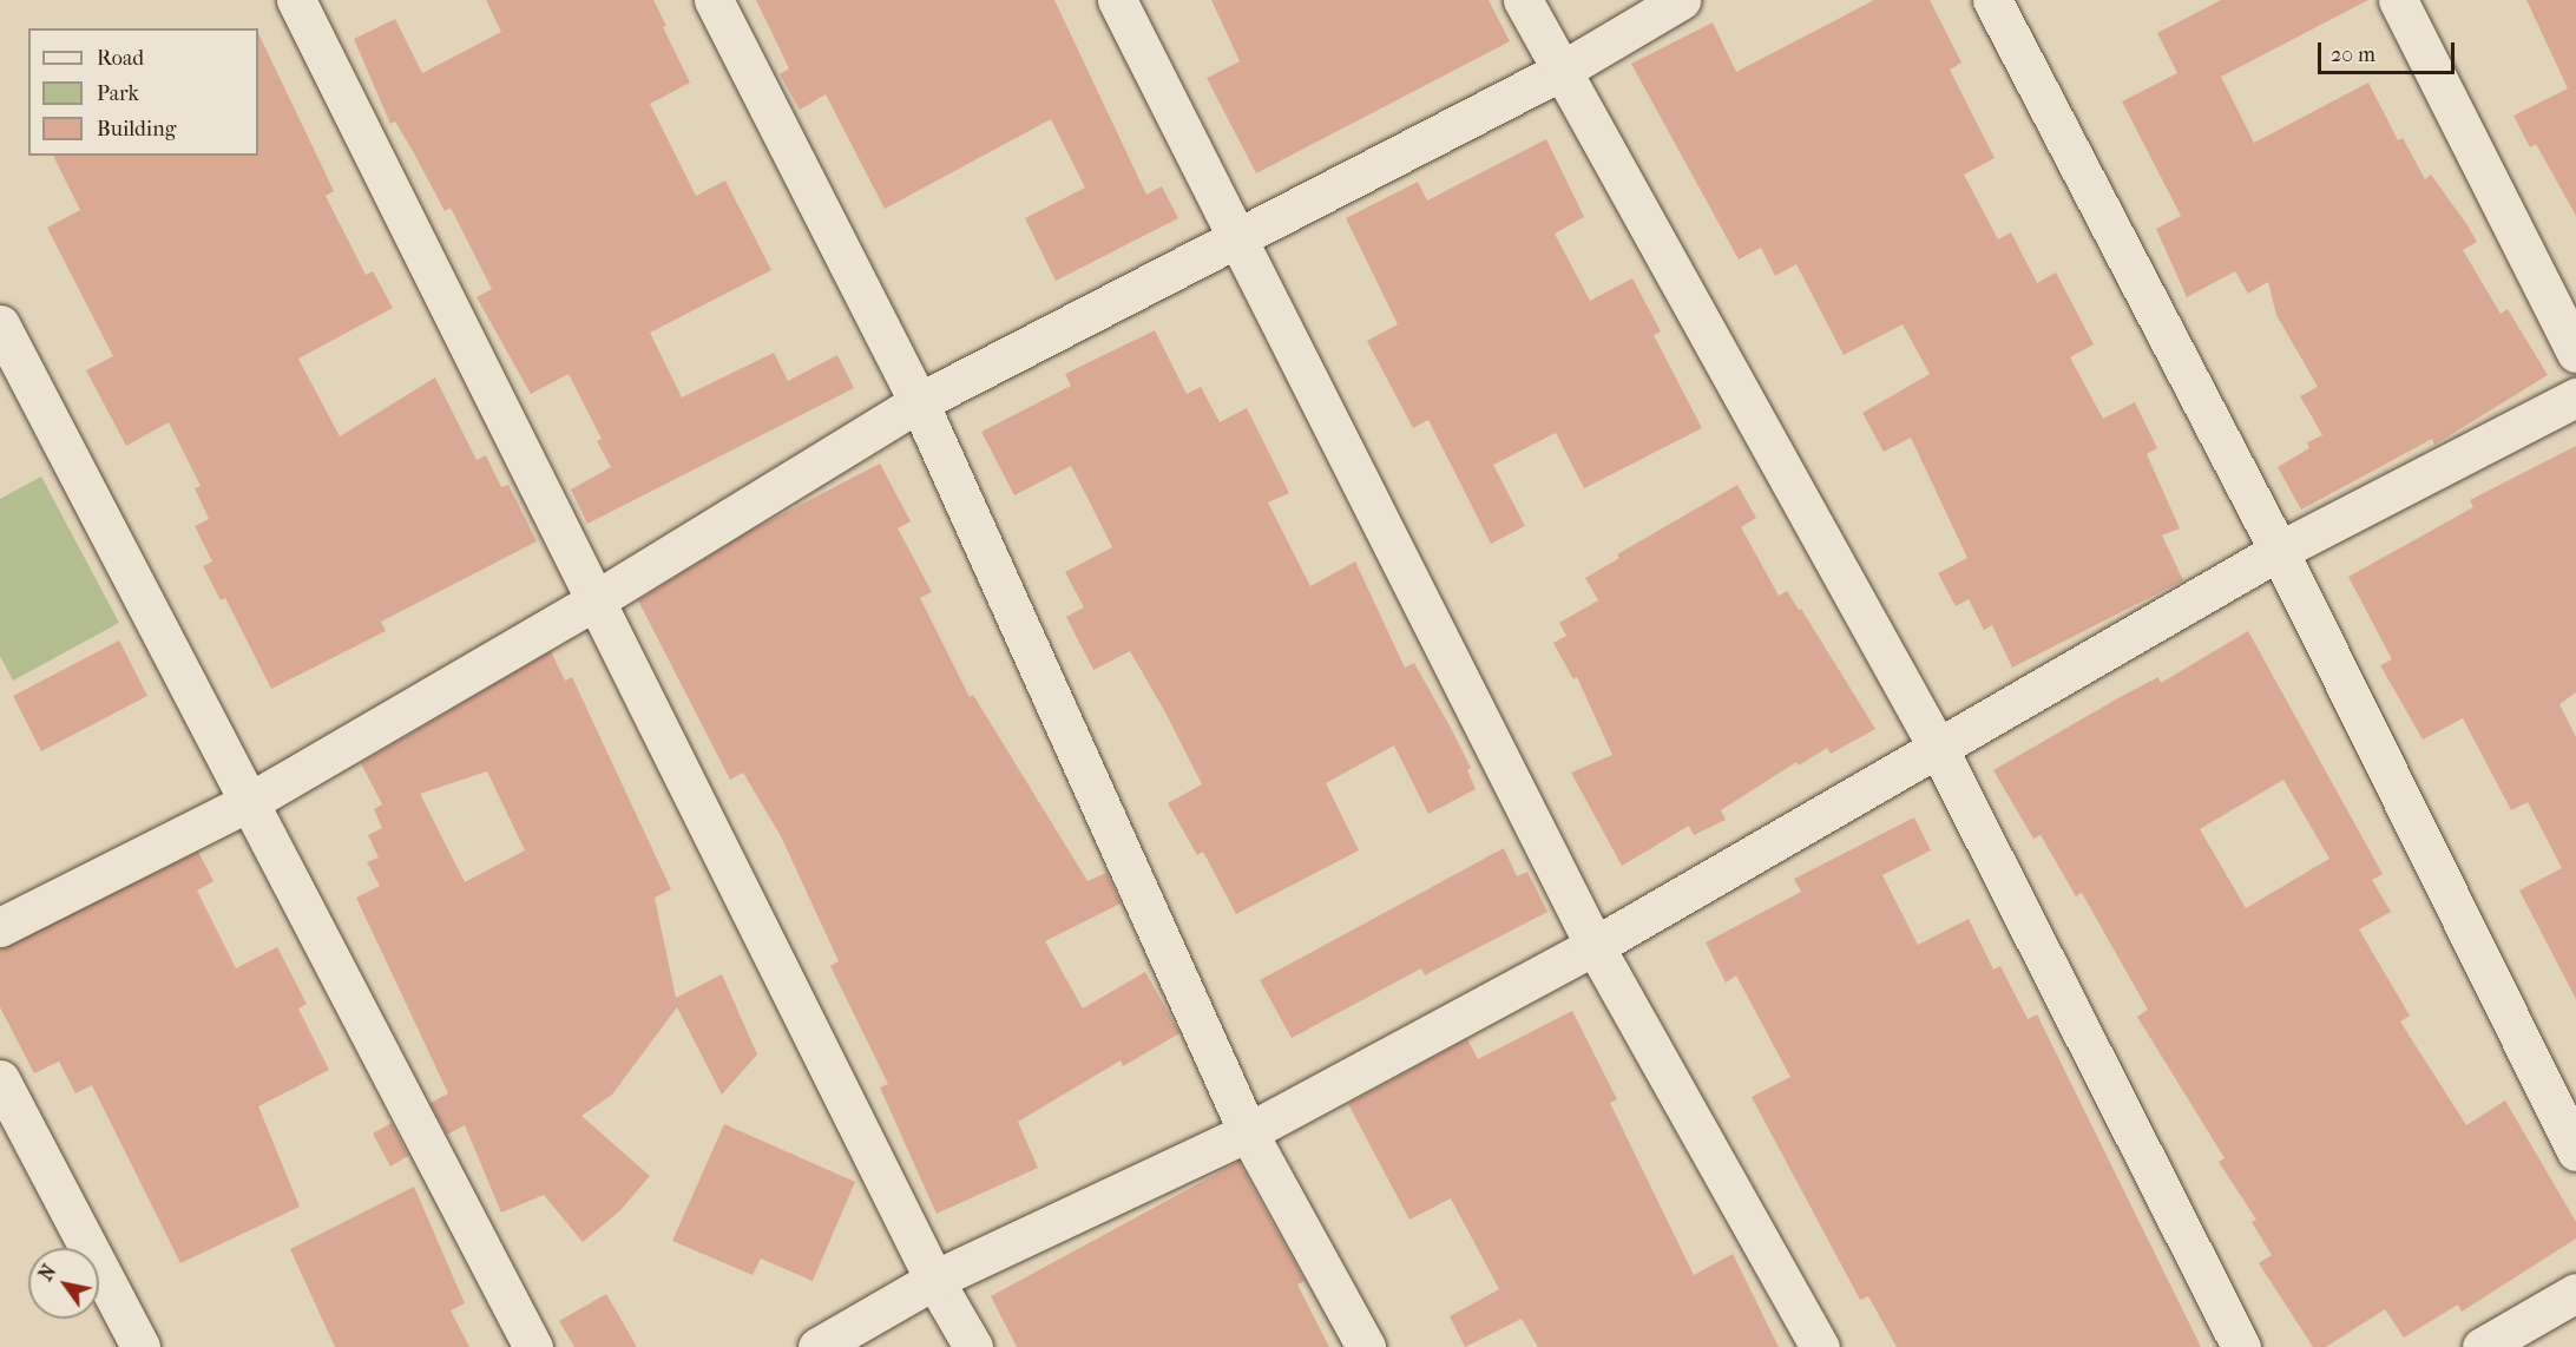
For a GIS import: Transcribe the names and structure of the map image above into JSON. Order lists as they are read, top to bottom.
{
  "legend": ["Road", "Park", "Building"],
  "scale_bar": "20 m",
  "north": "top left"
}
